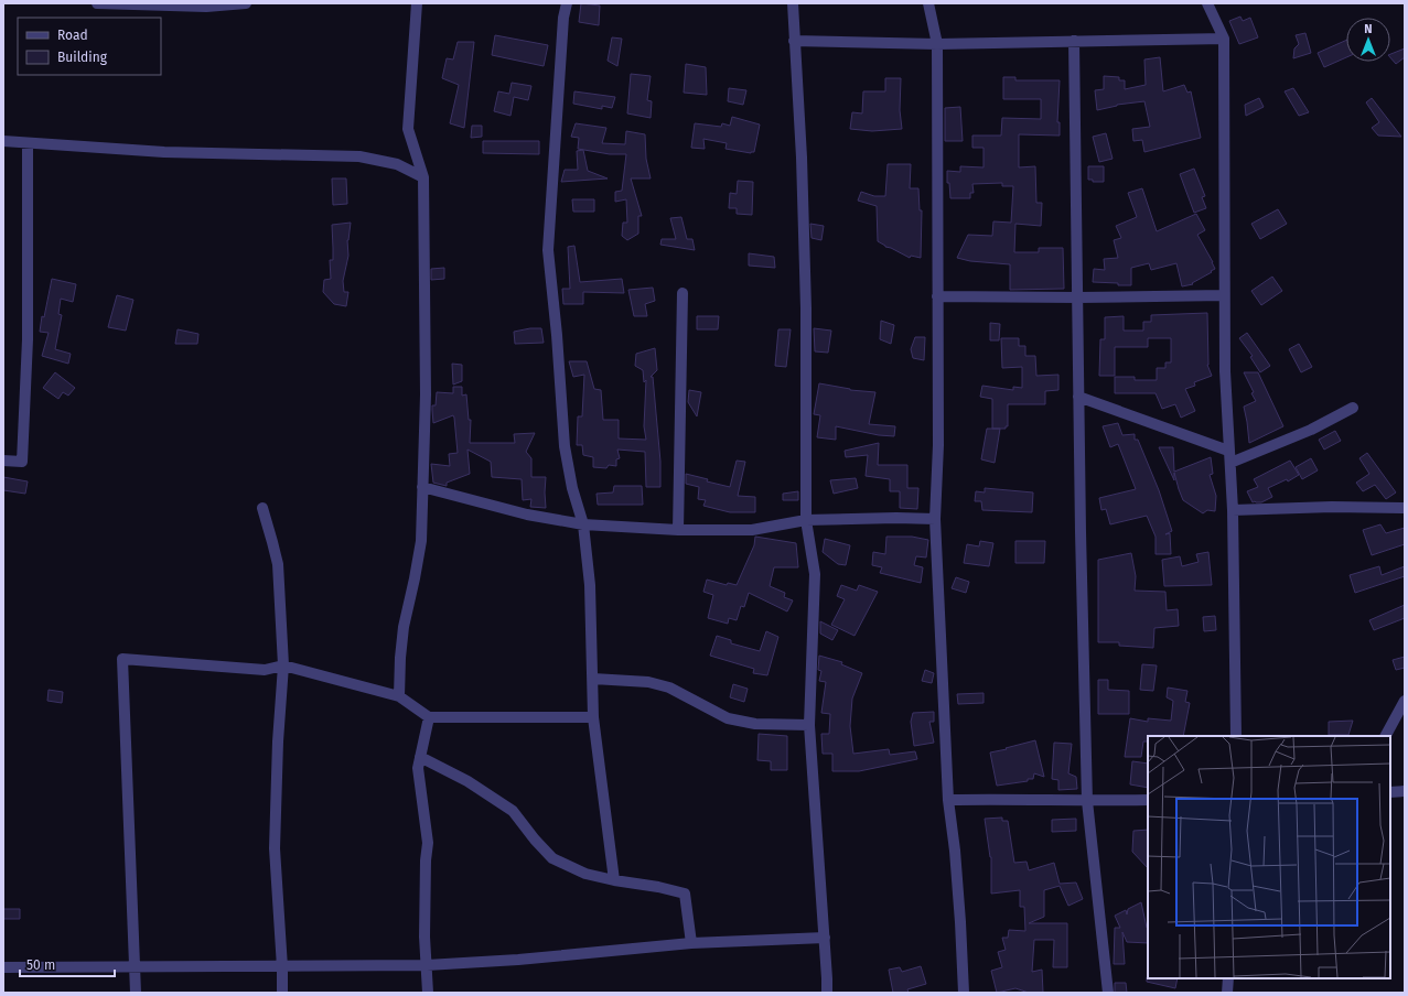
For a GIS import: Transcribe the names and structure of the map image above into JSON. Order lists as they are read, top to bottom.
{
  "legend": ["Road", "Building"],
  "scale_bar": "50 m",
  "north": "top"
}
